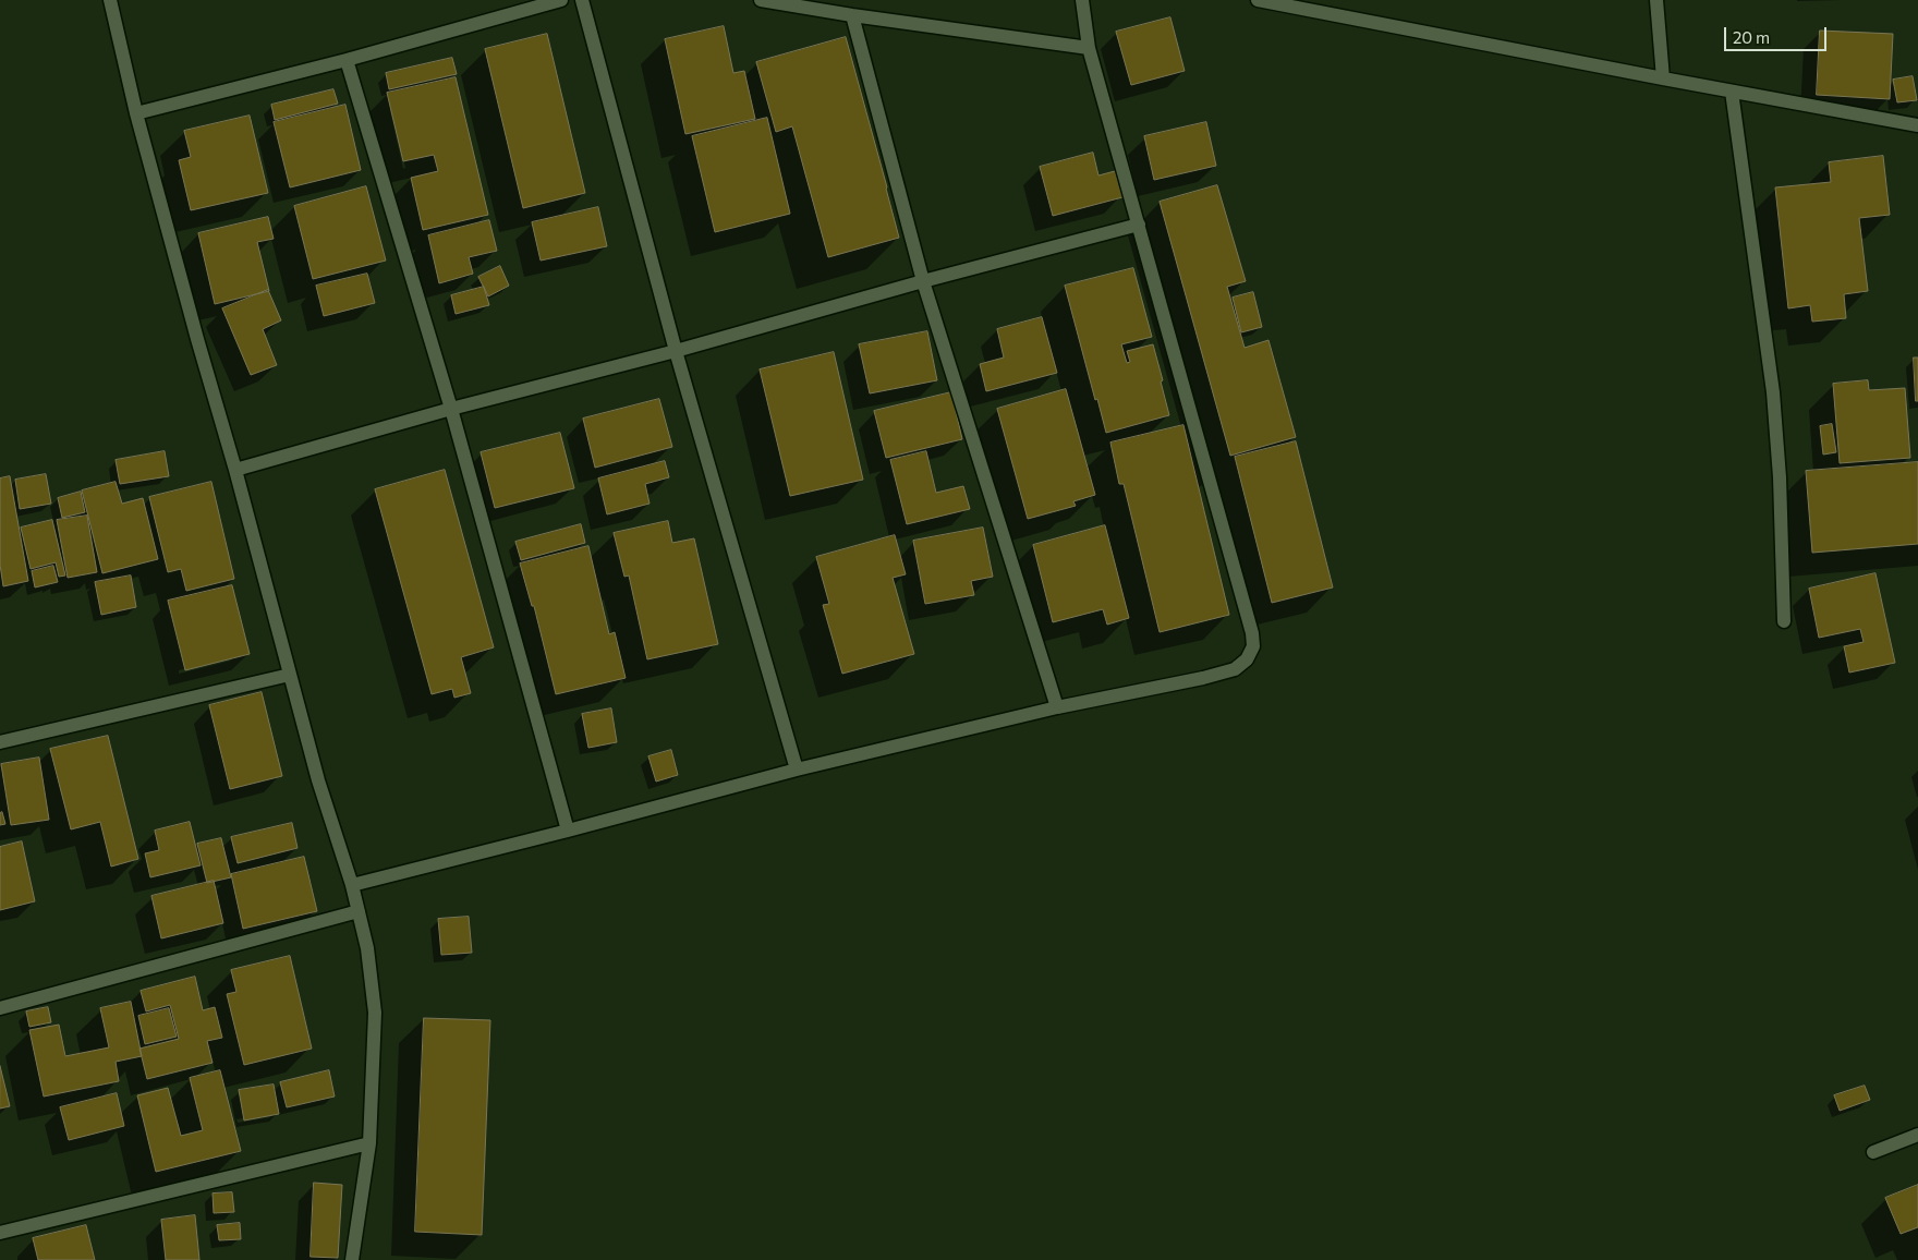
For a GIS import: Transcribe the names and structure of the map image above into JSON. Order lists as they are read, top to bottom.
{
  "scale_bar": "20 m"
}
